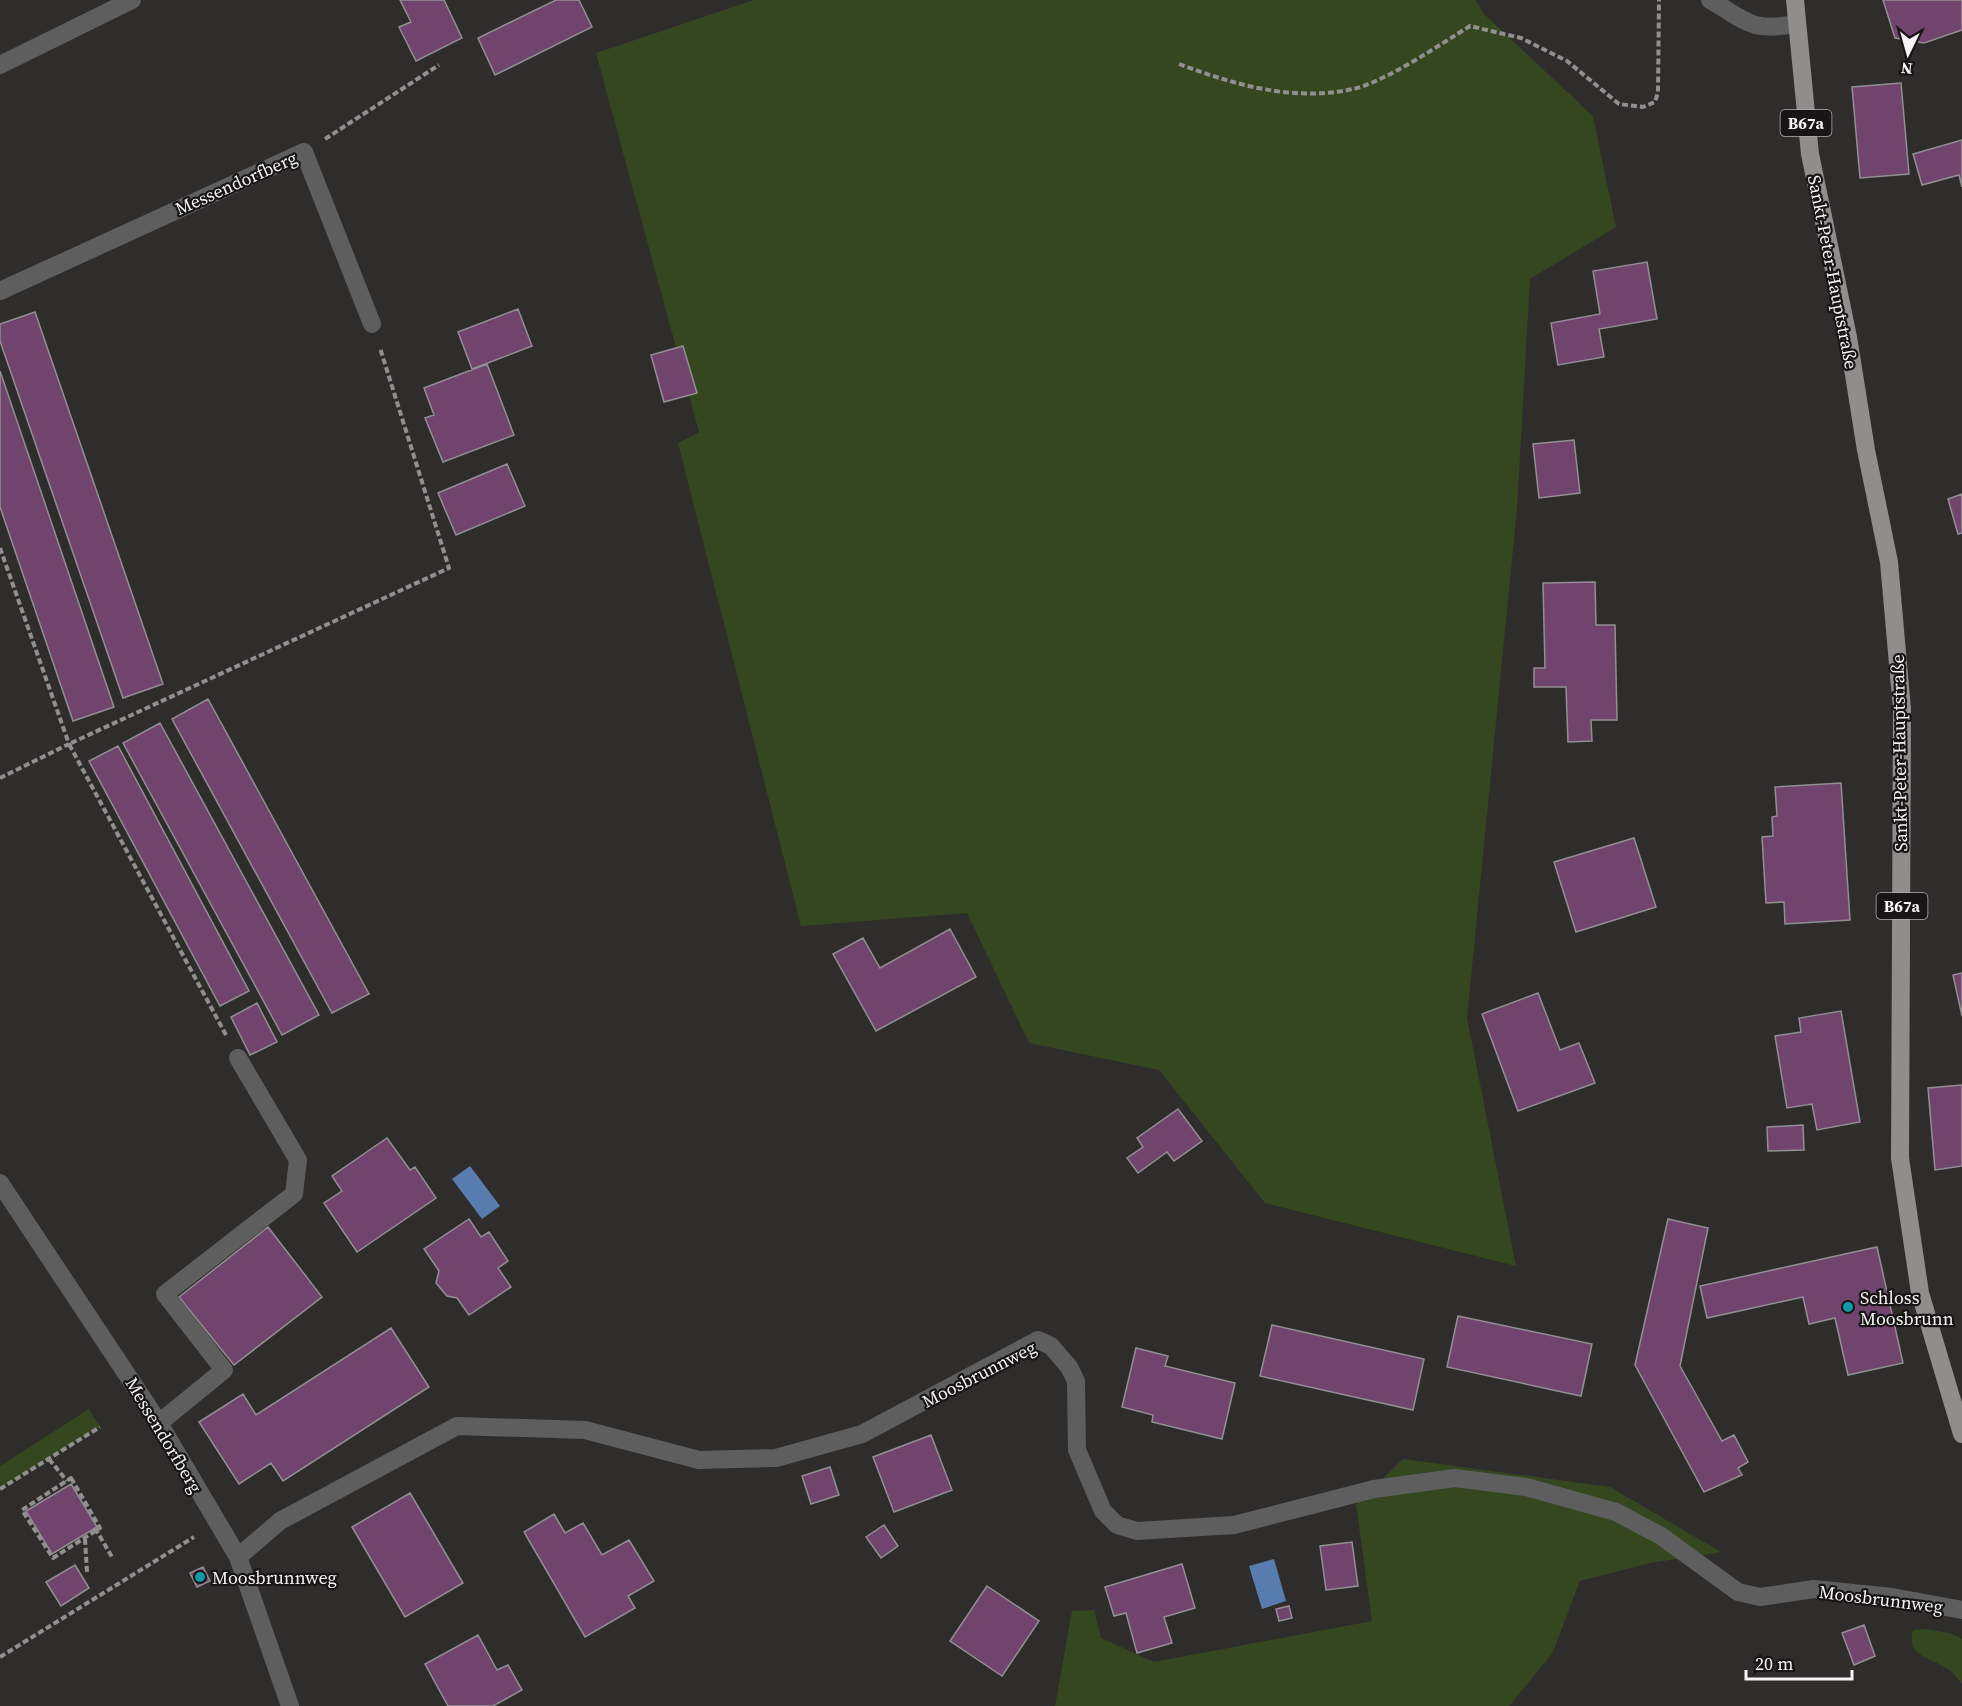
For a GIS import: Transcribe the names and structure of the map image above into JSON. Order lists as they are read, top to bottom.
{
  "streets": {
    "main road": ["B67a", "Sankt-Peter-Hauptstraße"],
    "street": ["Messendorfberg", "Moosbrunnweg"]
  },
  "crossings": [
    ["Messendorfberg", "Moosbrunnweg"]
  ],
  "places": ["Schloss Moosbrunn", "Moosbrunnweg"],
  "scale_bar": "20 m",
  "north": "bottom"
}
